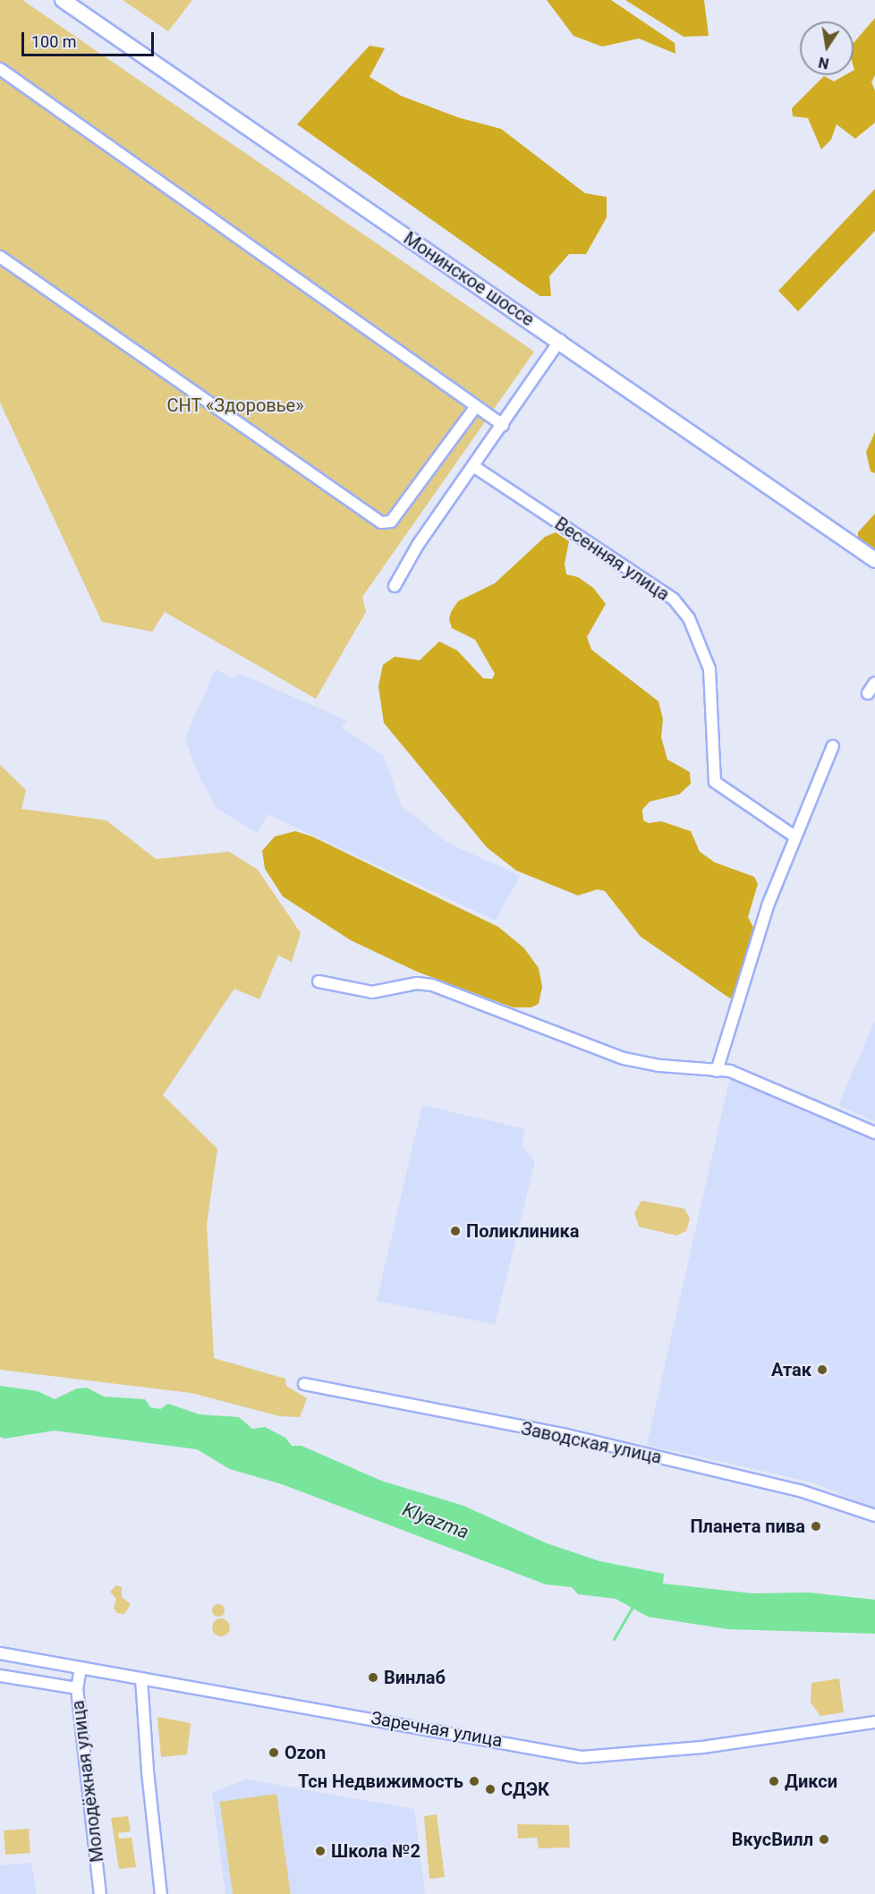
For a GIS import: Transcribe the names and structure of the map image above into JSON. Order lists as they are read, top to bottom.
{
  "streets": {
    "main road": ["Монинское шоссе"],
    "street": [
      "Весенняя улица",
      "Заводская улица",
      "Заречная улица",
      "Молодёжная улица"
    ]
  },
  "crossings": [
    ["Заречная улица", "Молодёжная улица"]
  ],
  "water": ["Klyazma"],
  "parks": ["СНТ «Здоровье»"],
  "places": [
    "Поликлиника",
    "Атак",
    "Планета пива",
    "Винлаб",
    "Ozon",
    "Тсн Недвижимость",
    "Дикси",
    "СДЭК",
    "ВкусВилл",
    "Школа №2"
  ],
  "scale_bar": "100 m",
  "north": "bottom"
}
